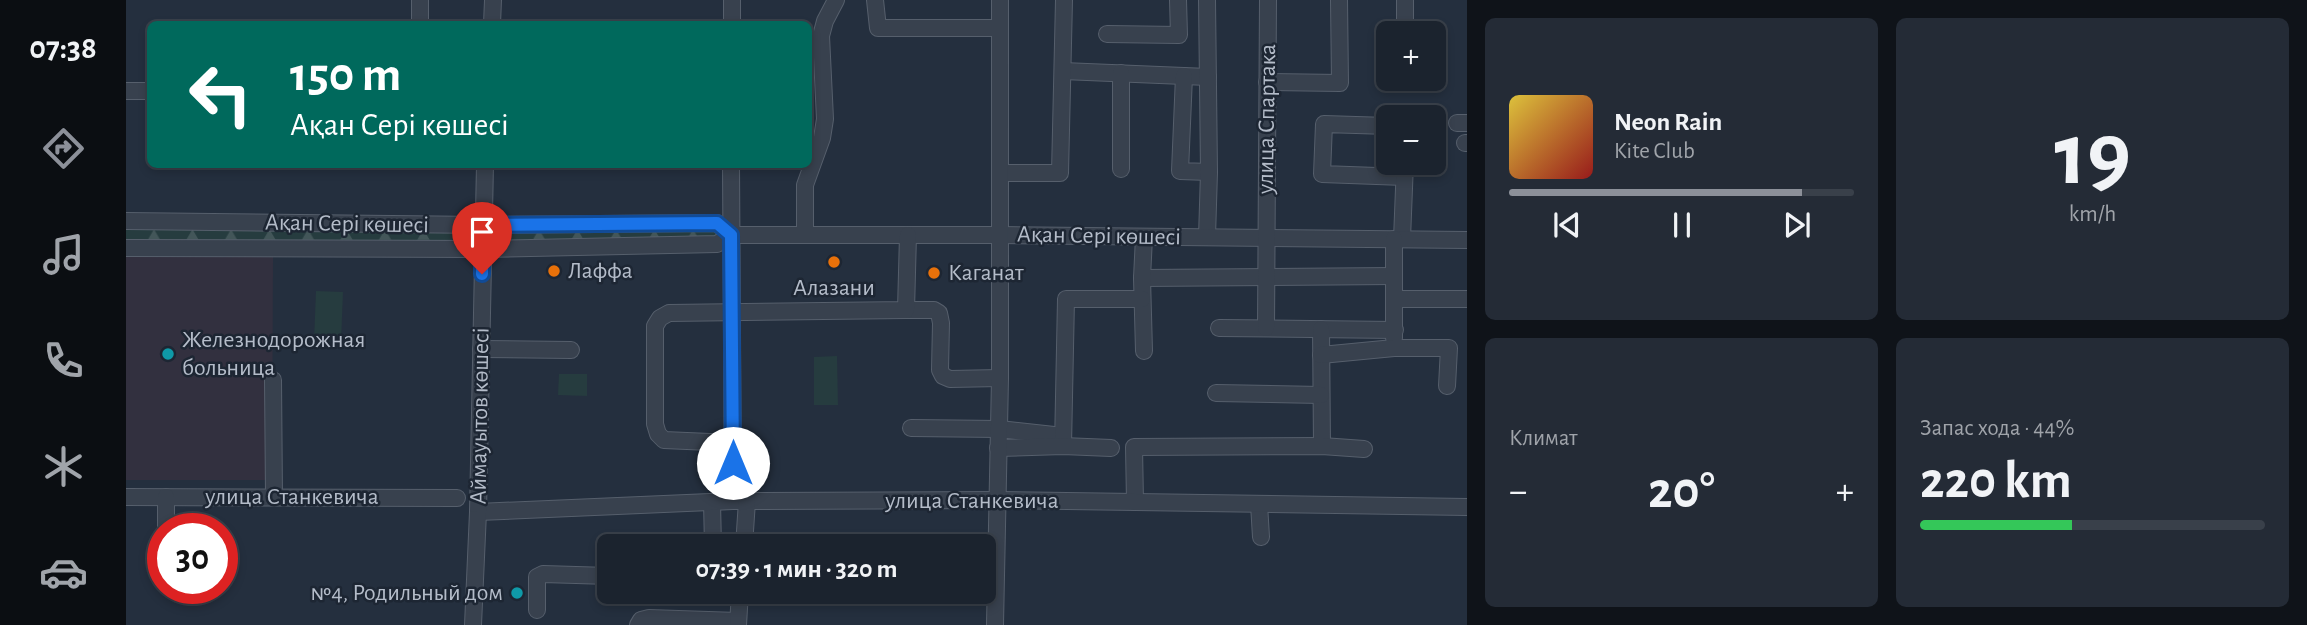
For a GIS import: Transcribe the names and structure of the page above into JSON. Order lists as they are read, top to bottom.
{
  "streets": {
    "street": [
      "улица Спартака",
      "Ақан Сері көшесі",
      "Аймауытов көшесі",
      "улица Станкевича"
    ]
  },
  "crossings": [
    ["улица Спартака", "Ақан Сері көшесі"],
    ["Ақан Сері көшесі", "Аймауытов көшесі"],
    ["Аймауытов көшесі", "улица Станкевича"]
  ],
  "places": [
    "Алазани",
    "Лаффа",
    "Каганат",
    "Железнодорожная больница",
    "№4, Родильный дом"
  ],
  "page": {
    "tabs": "07:38",
    "tile": [
      ["19", "km/h"],
      "Климат",
      ["Запас хода · 44%", "220 km"]
    ],
    "map_buttons": ["+", "−"],
    "turn": ["150 m", "Ақан Сері көшесі"],
    "song": ["Neon Rain", "Kite Club"],
    "heat": ["−", "20°", "+"],
    "limit": "30",
    "trip": "07:39 · 1 мин · 320 m"
  }
}
